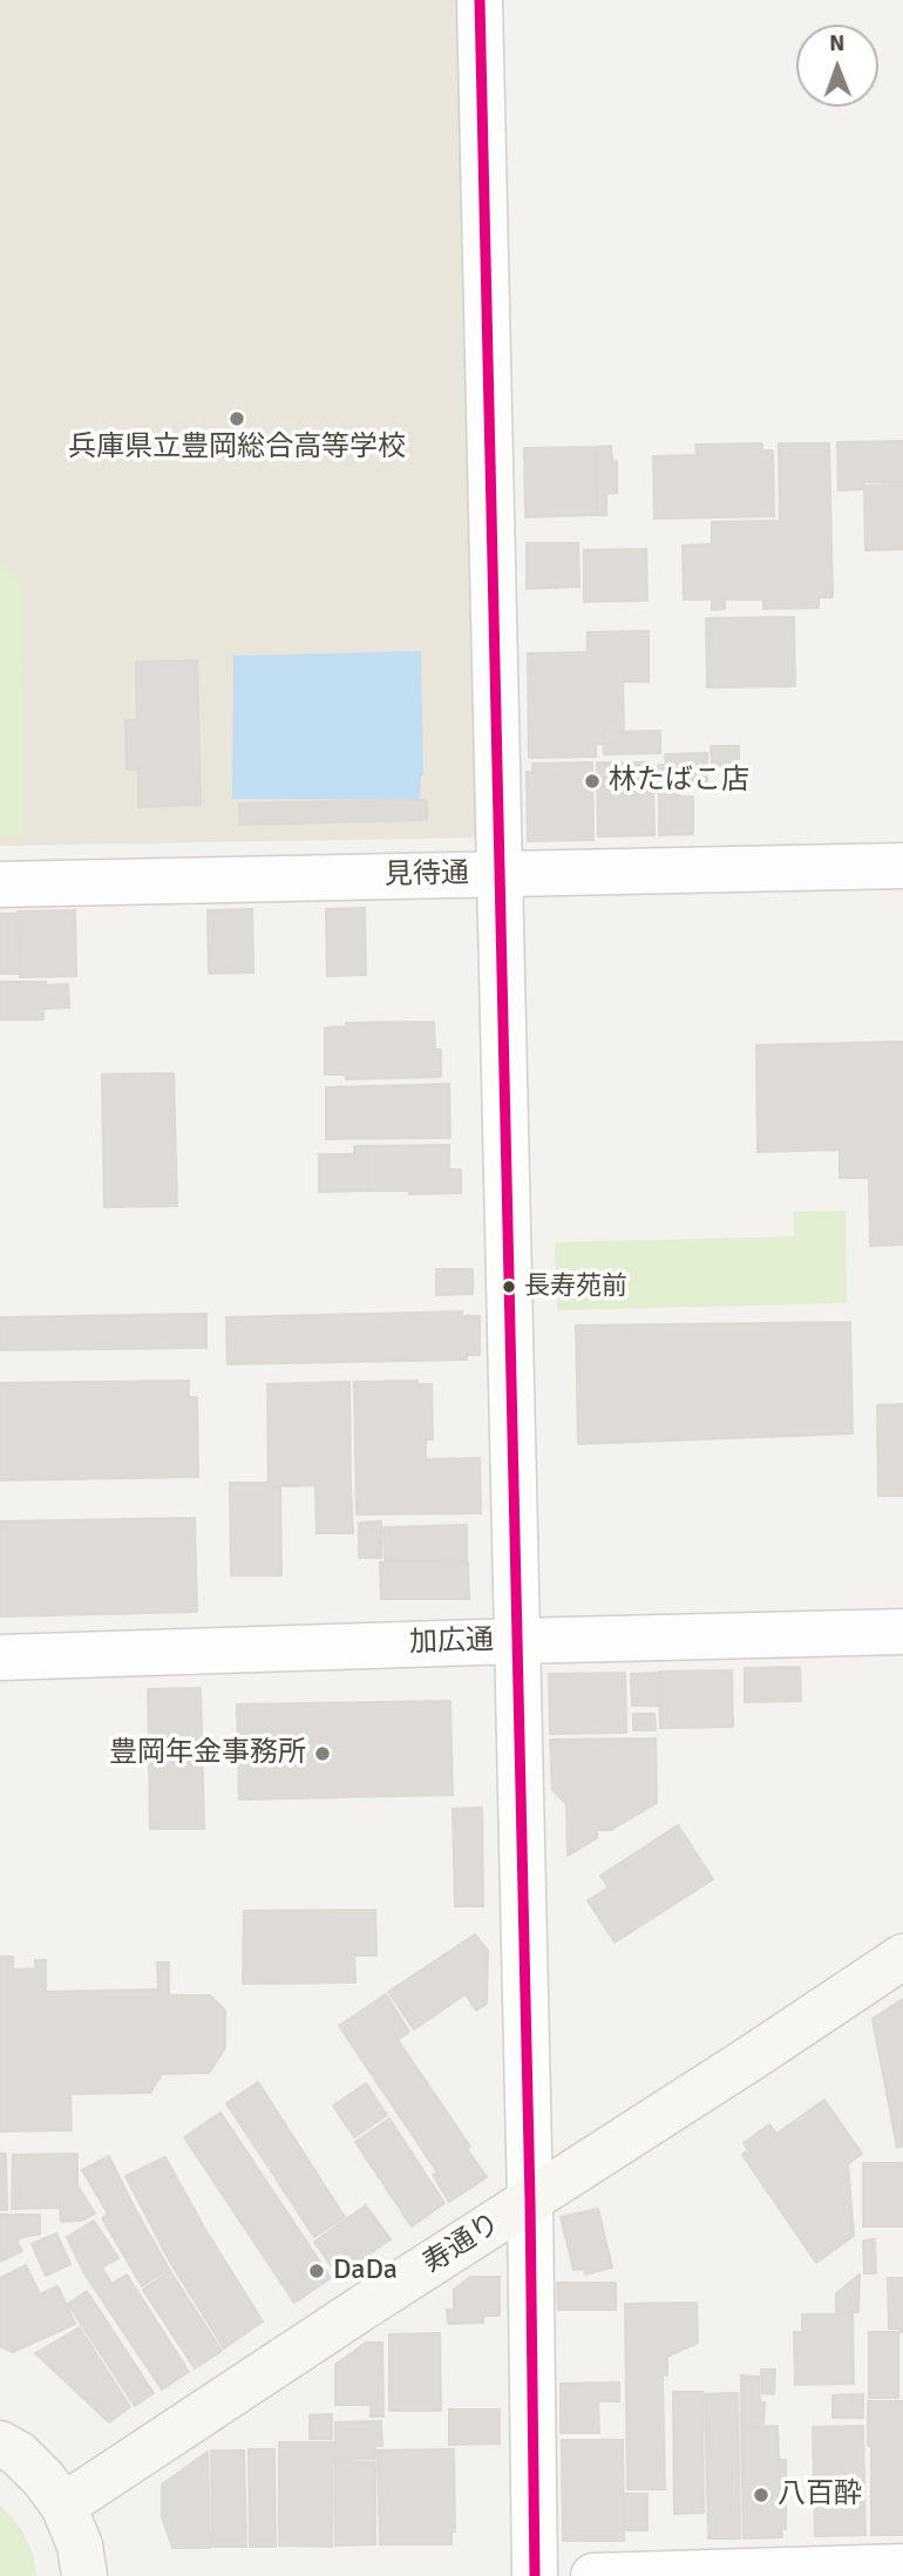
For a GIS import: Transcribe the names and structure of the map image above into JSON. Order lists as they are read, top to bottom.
{
  "streets": {
    "street": ["見待通", "加広通", "寿通り"]
  },
  "places": [
    "兵庫県立豊岡総合高等学校",
    "林たばこ店",
    "長寿苑前",
    "豊岡年金事務所",
    "DaDa",
    "八百酔"
  ],
  "north": "top"
}
